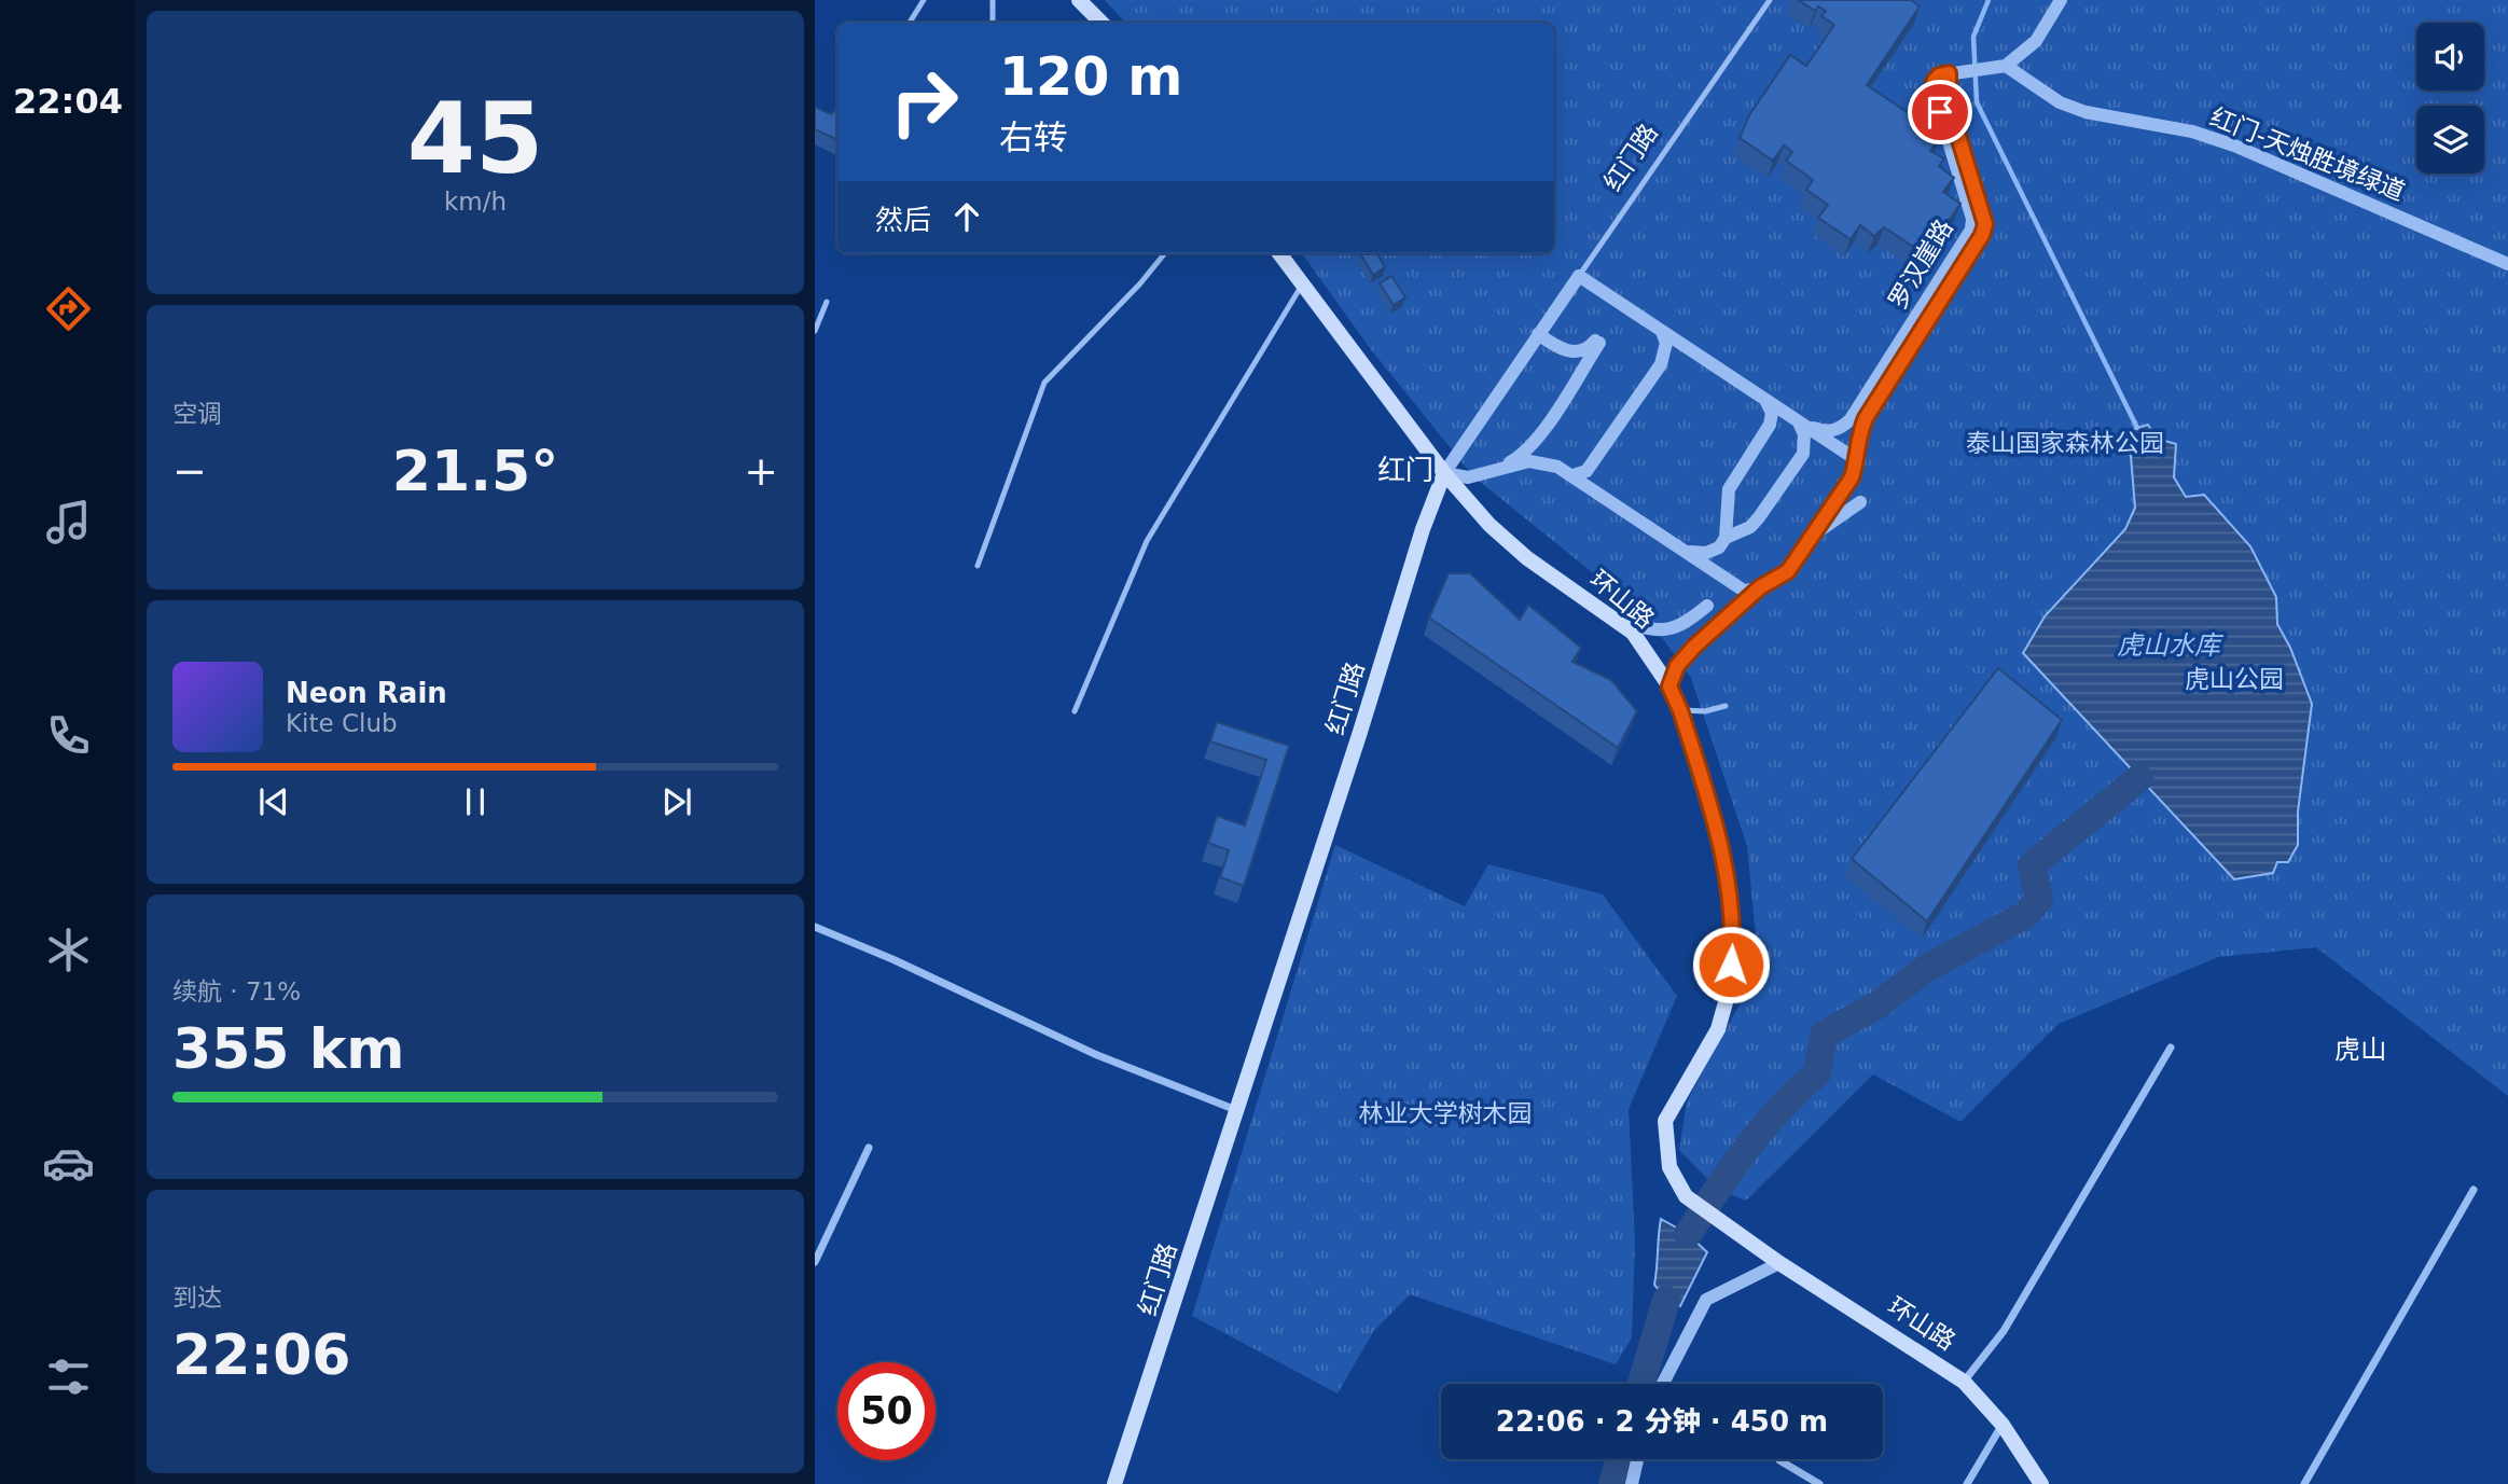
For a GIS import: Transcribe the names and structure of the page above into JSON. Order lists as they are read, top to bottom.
{
  "streets": {
    "main road": ["红门路", "环山路"],
    "street": ["红门-天烛胜境绿道", "罗汉崖路"]
  },
  "crossings": [
    ["红门路", "环山路"],
    ["罗汉崖路", "环山路"]
  ],
  "districts": ["红门", "虎山"],
  "water": ["虎山水库"],
  "parks": ["泰山国家森林公园", "虎山公园", "林业大学树木园"],
  "page": {
    "tabs": "22:04",
    "tile": [
      ["45", "km/h"],
      "空调",
      ["续航 · 71%", "355 km"],
      ["到达", "22:06"]
    ],
    "turn": ["120 m", "右转"],
    "then": "然后",
    "heat": ["−", "21.5°", "+"],
    "song": ["Neon Rain", "Kite Club"],
    "limit": "50",
    "trip": "22:06 · 2 分钟 · 450 m"
  }
}
